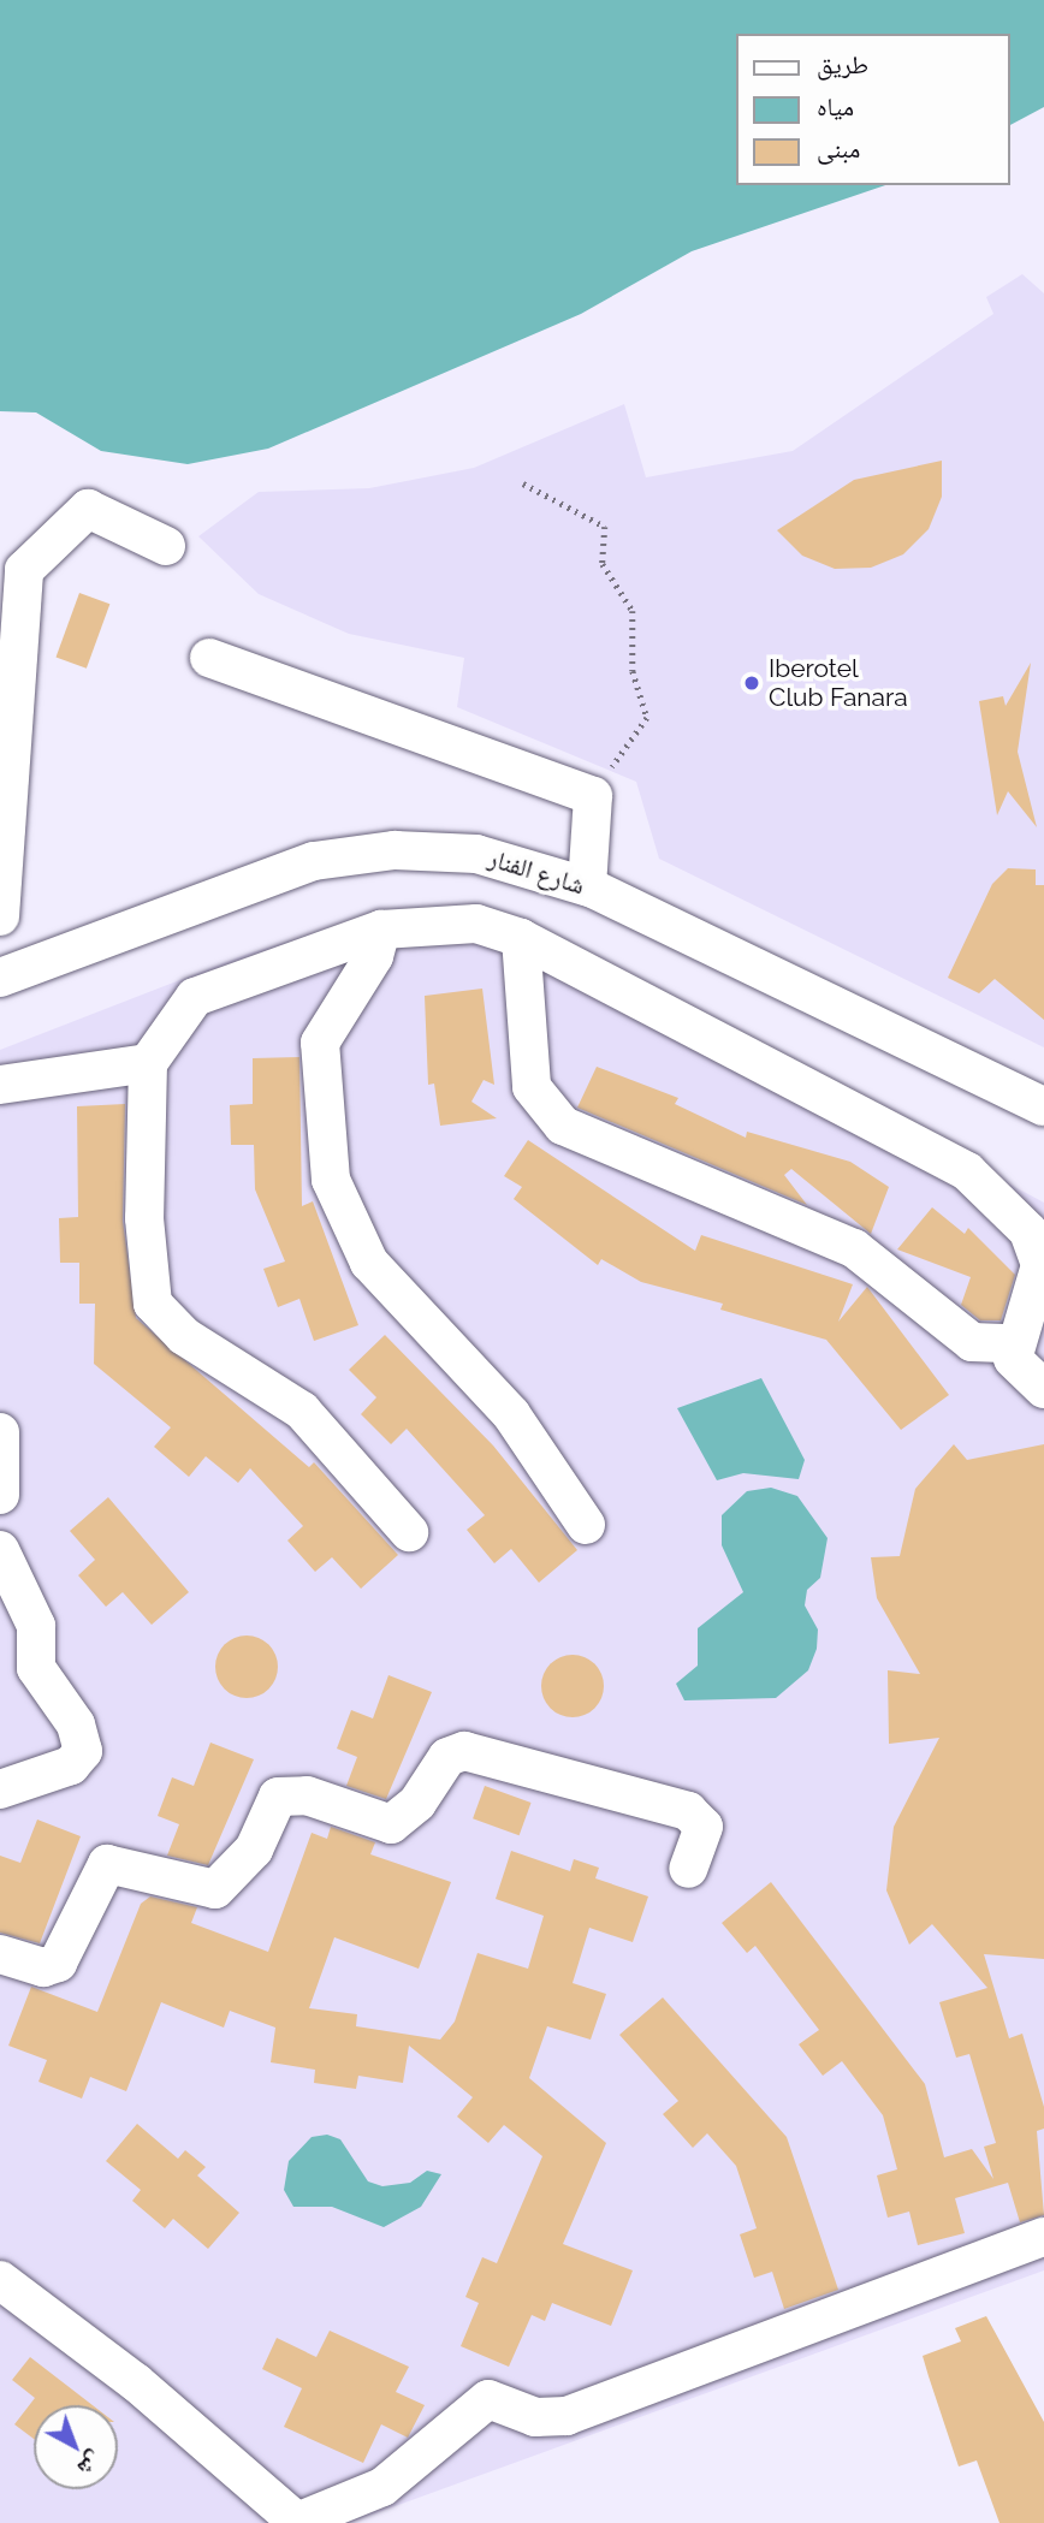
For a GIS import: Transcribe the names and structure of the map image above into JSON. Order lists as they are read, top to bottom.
{
  "streets": {
    "street": ["شارع الفنار"]
  },
  "places": ["Iberotel Club Fanara"],
  "legend": ["طريق", "مياه", "مبنى"],
  "north": "bottom right"
}
